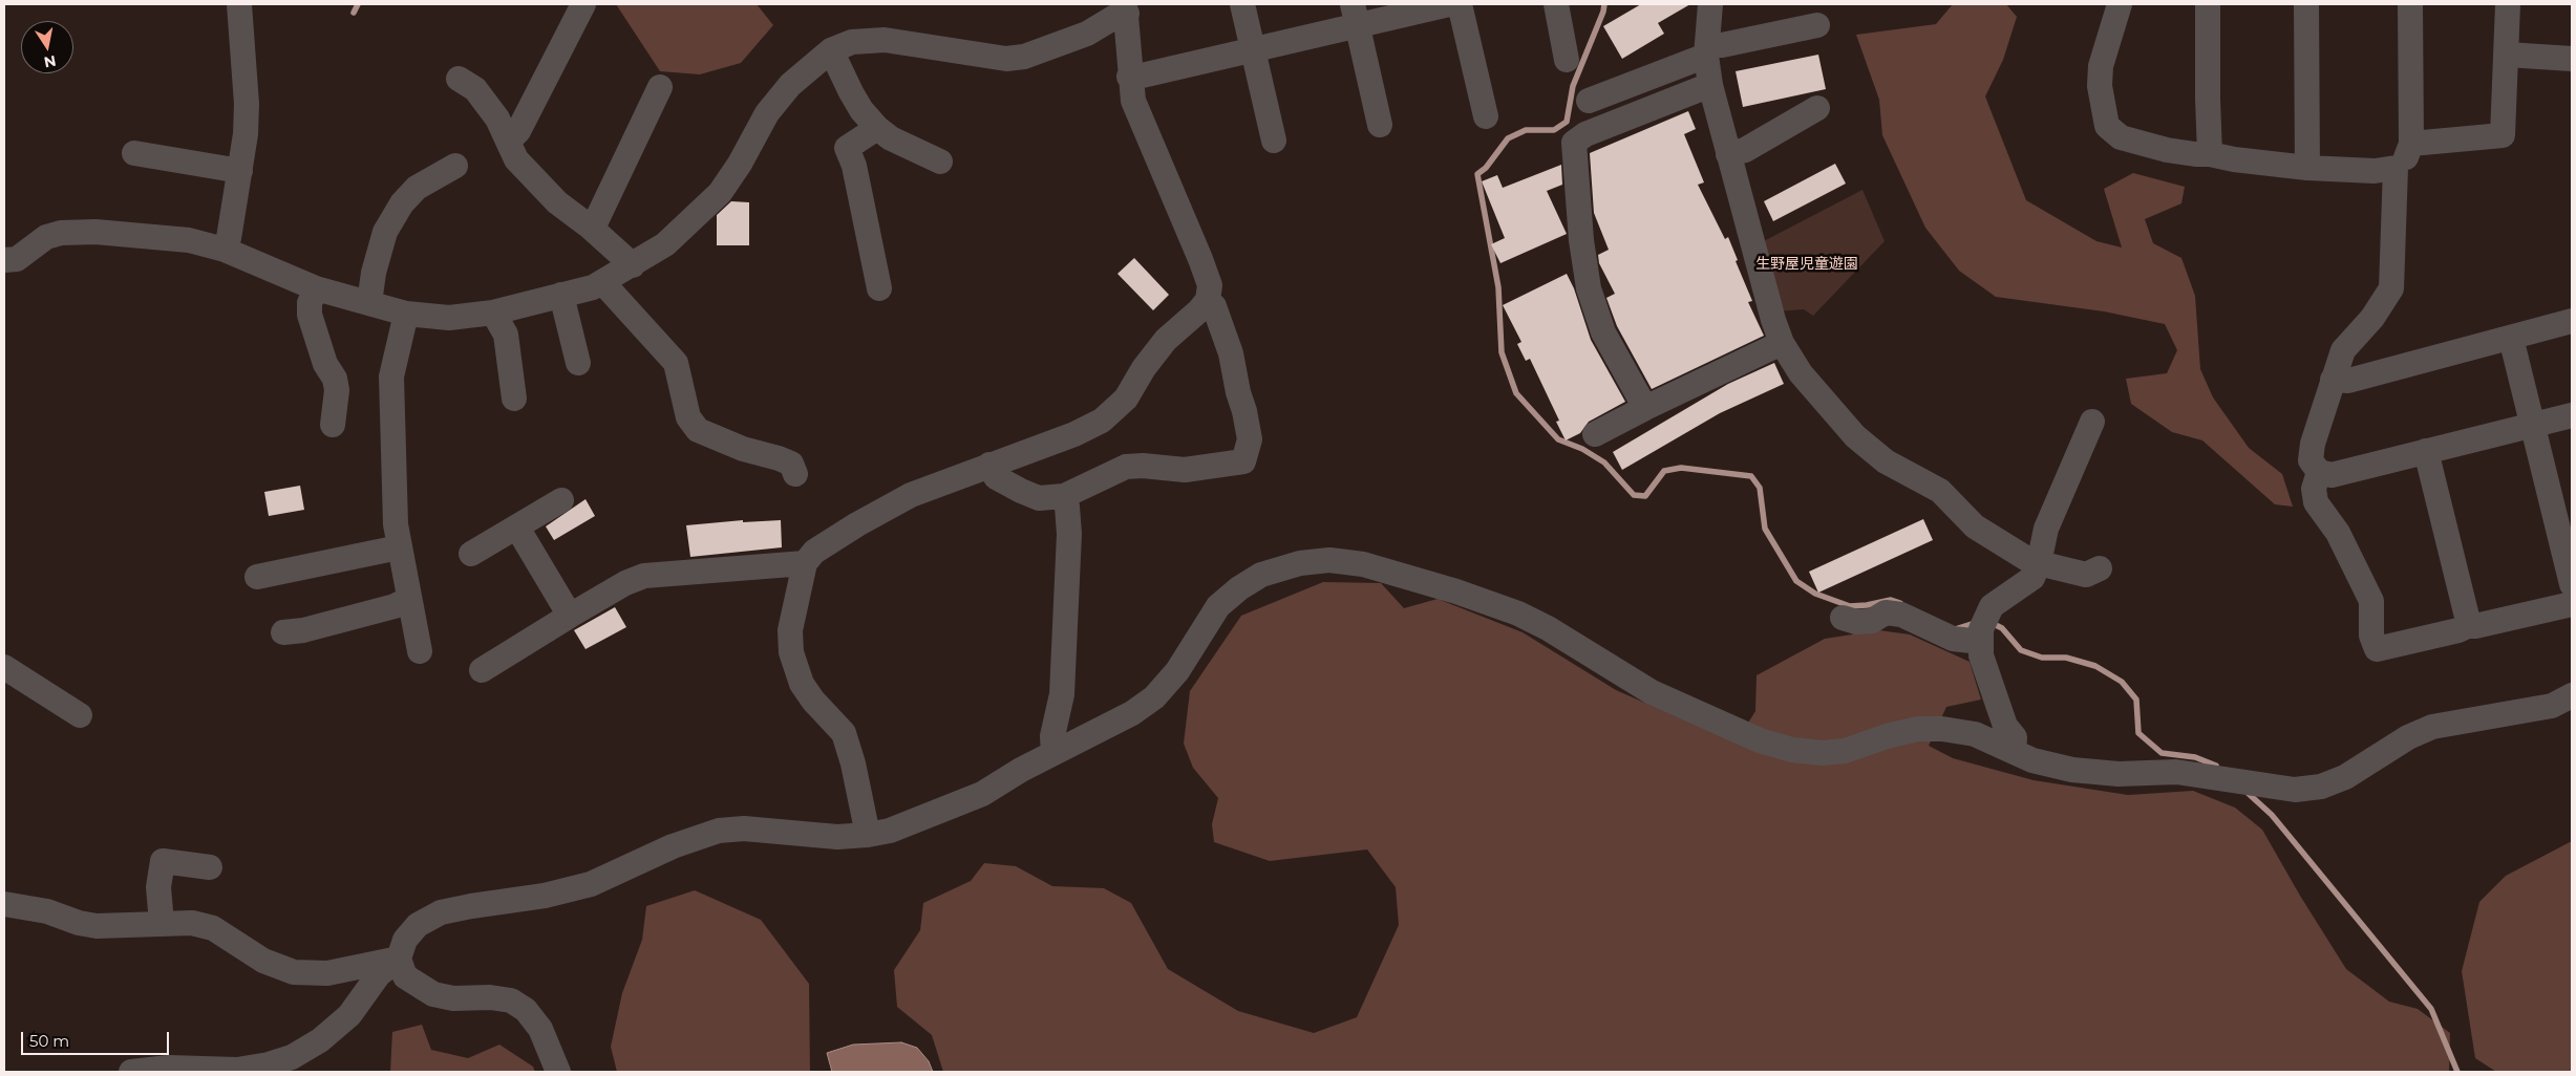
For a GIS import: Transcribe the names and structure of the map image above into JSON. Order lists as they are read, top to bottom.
{
  "parks": ["生野屋児童遊園"],
  "scale_bar": "50 m",
  "north": "bottom"
}
